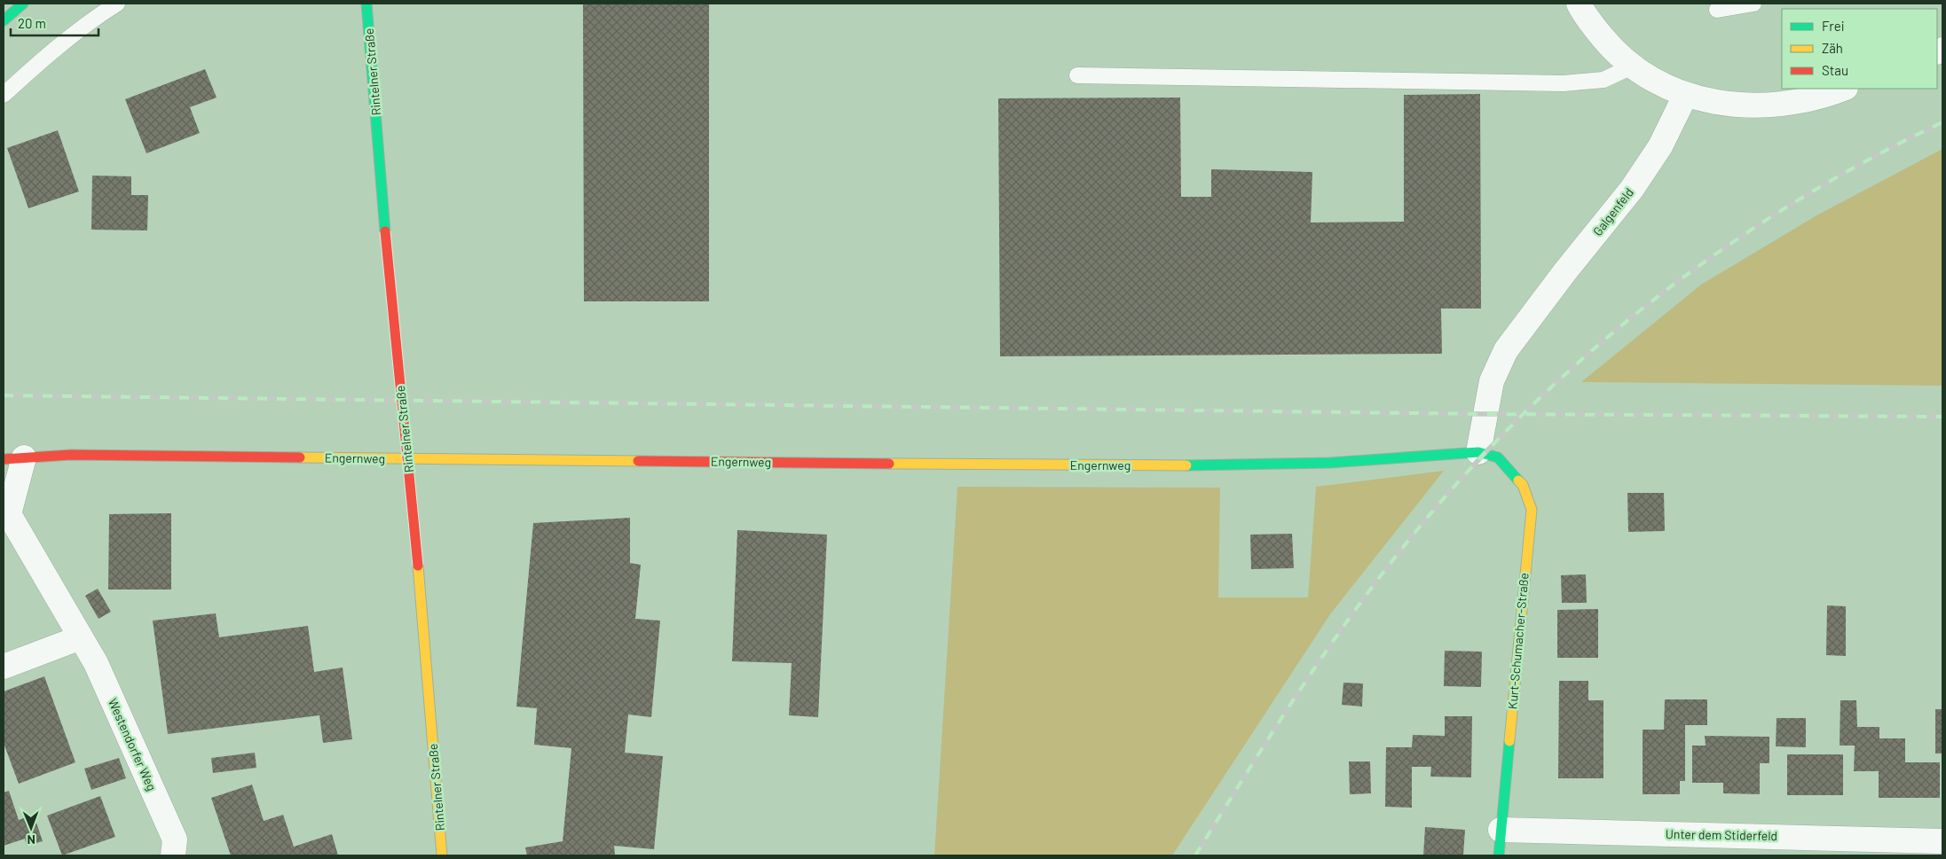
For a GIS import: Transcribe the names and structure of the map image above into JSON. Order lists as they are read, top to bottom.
{
  "streets": {
    "street": [
      "Rintelner Straße",
      "Galgenfeld",
      "Engernweg",
      "Kurt-Schumacher-Straße",
      "Westendorfer Weg",
      "Unter dem Stiderfeld"
    ]
  },
  "crossings": [
    ["Galgenfeld", "Engernweg"],
    ["Galgenfeld", "Kurt-Schumacher-Straße"],
    ["Engernweg", "Kurt-Schumacher-Straße"],
    ["Engernweg", "Westendorfer Weg"],
    ["Kurt-Schumacher-Straße", "Unter dem Stiderfeld"]
  ],
  "legend": ["Frei", "Zäh", "Stau"],
  "scale_bar": "20 m",
  "north": "bottom"
}
